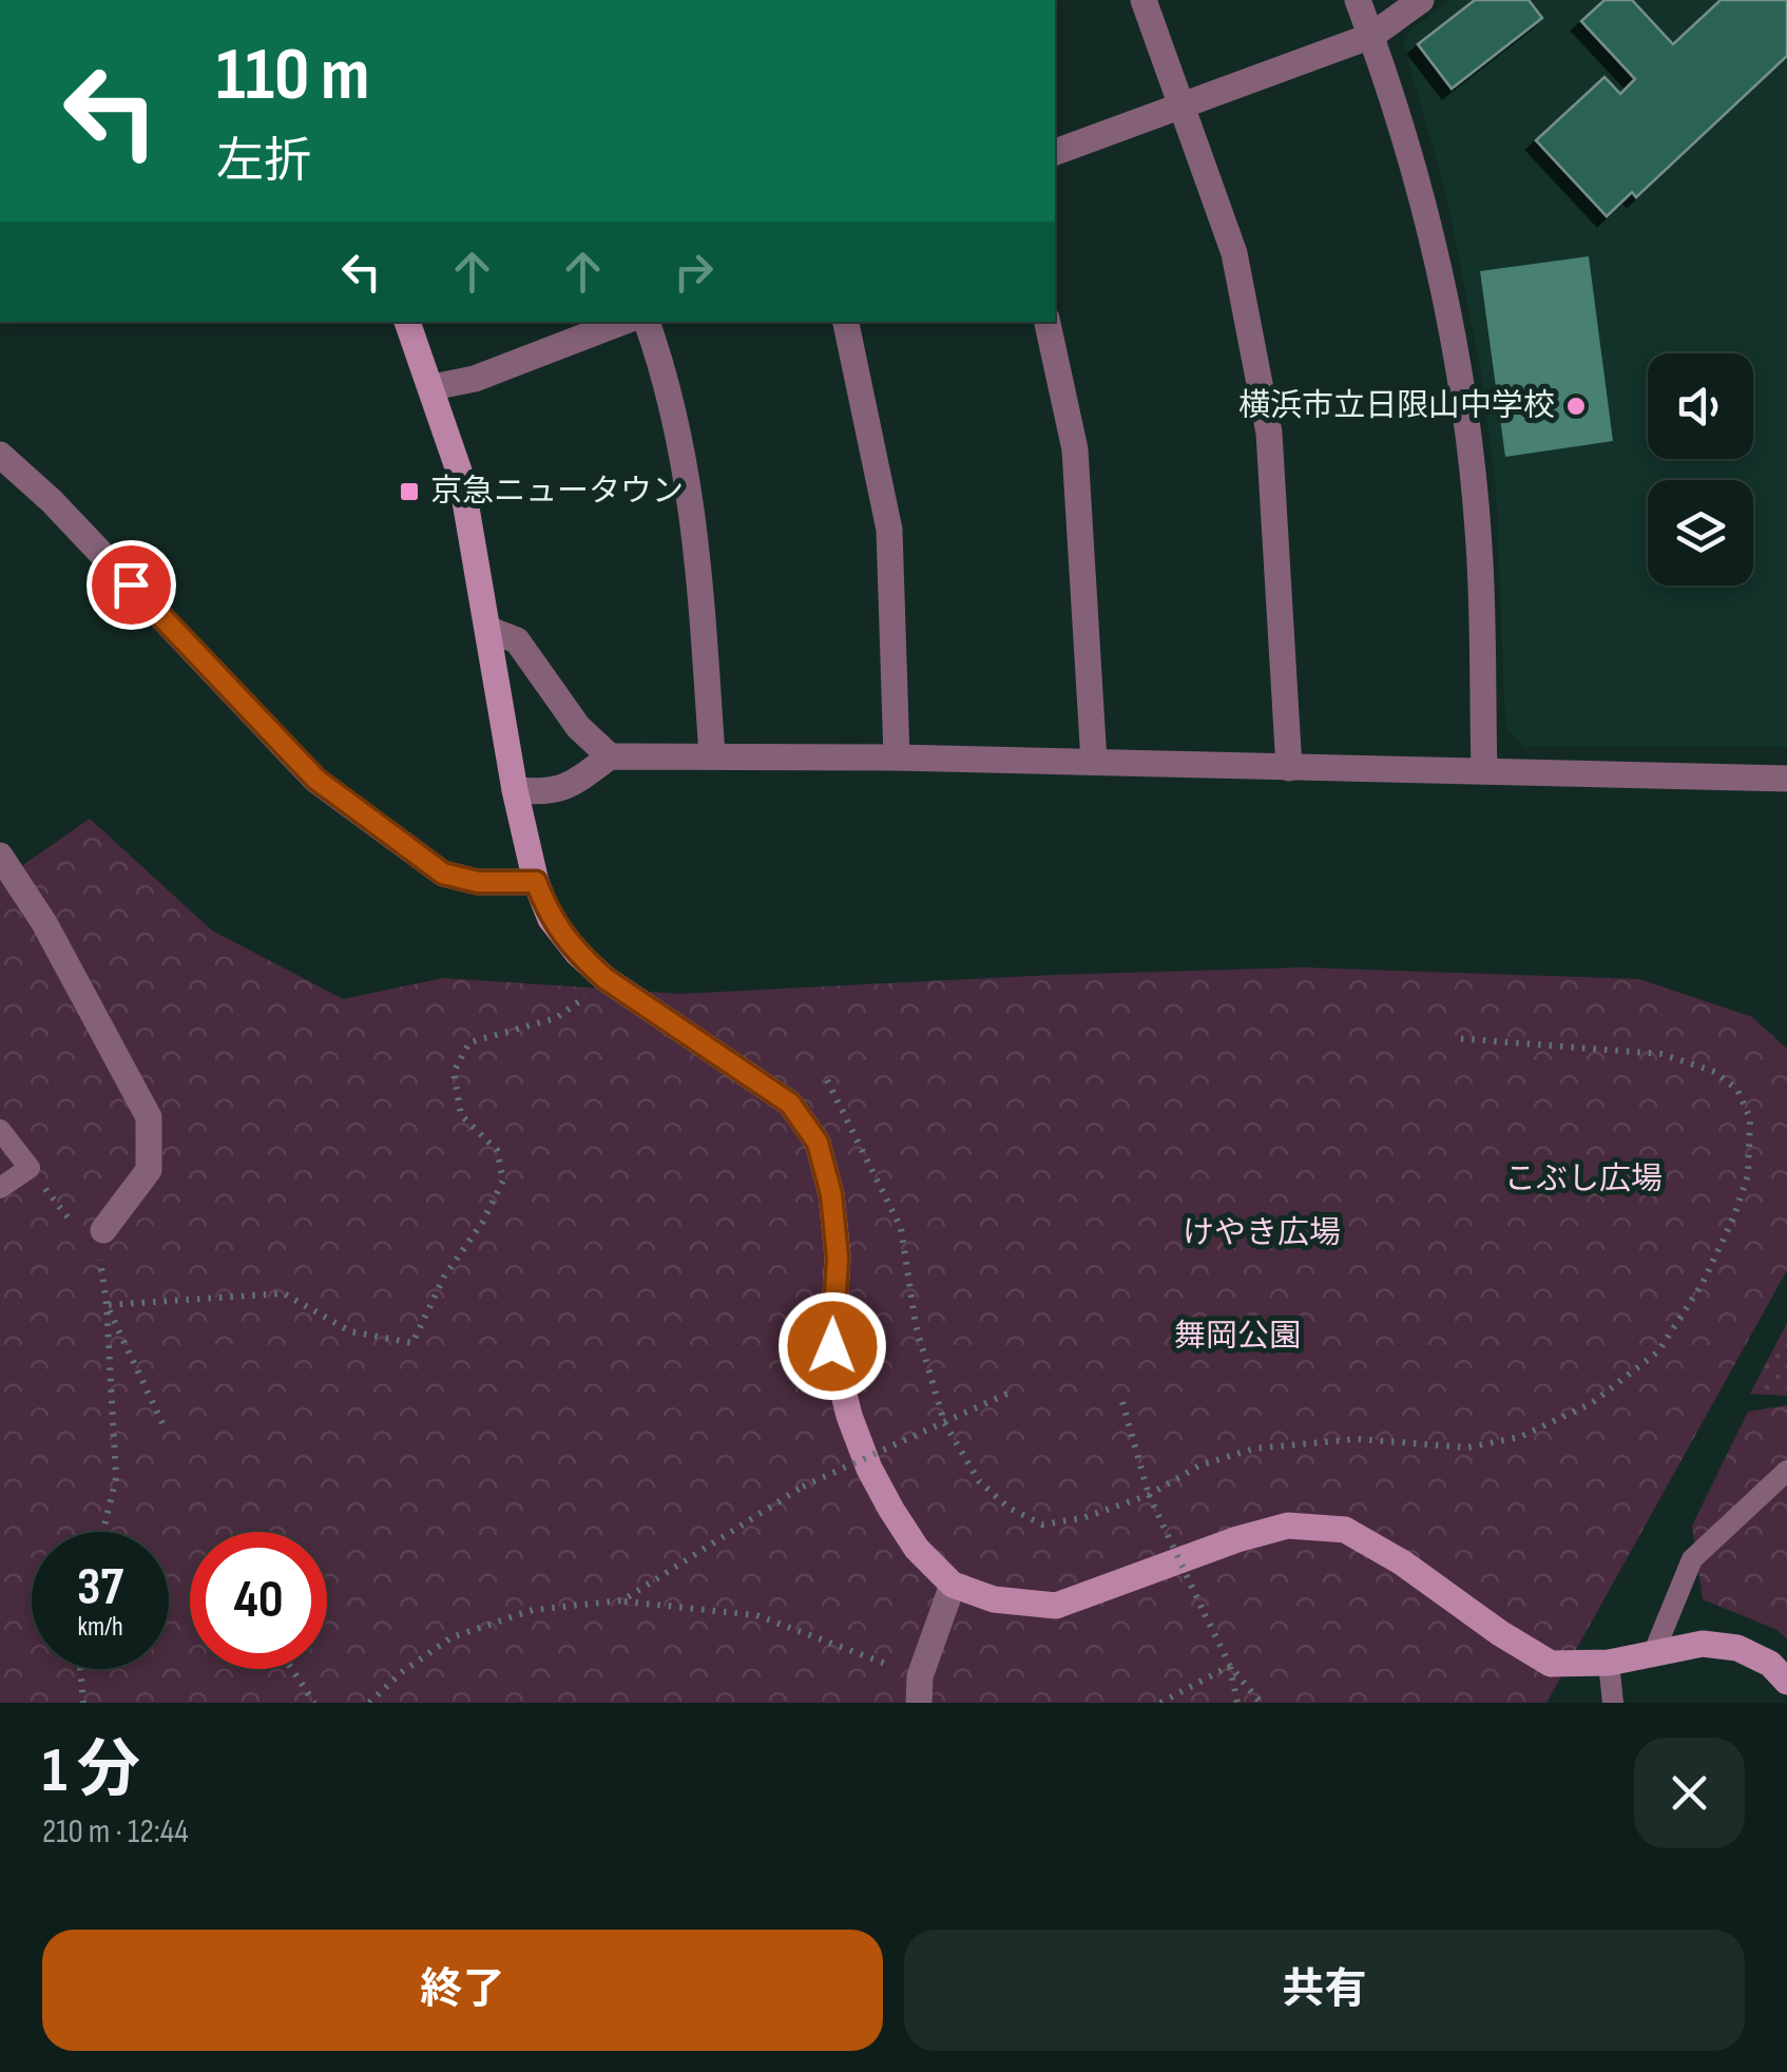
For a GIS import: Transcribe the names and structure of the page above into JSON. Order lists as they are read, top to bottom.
{
  "parks": ["こぶし広場", "けやき広場", "舞岡公園"],
  "places": {
    "other": ["横浜市立日限山中学校"],
    "transit": ["京急ニュータウン"]
  },
  "page": {
    "turn": ["110 m", "左折"],
    "speed": "37 km/h",
    "limit": "40",
    "heading": ["1 分", "210 m · 12:44"],
    "buttons": ["終了", "共有"]
  }
}
